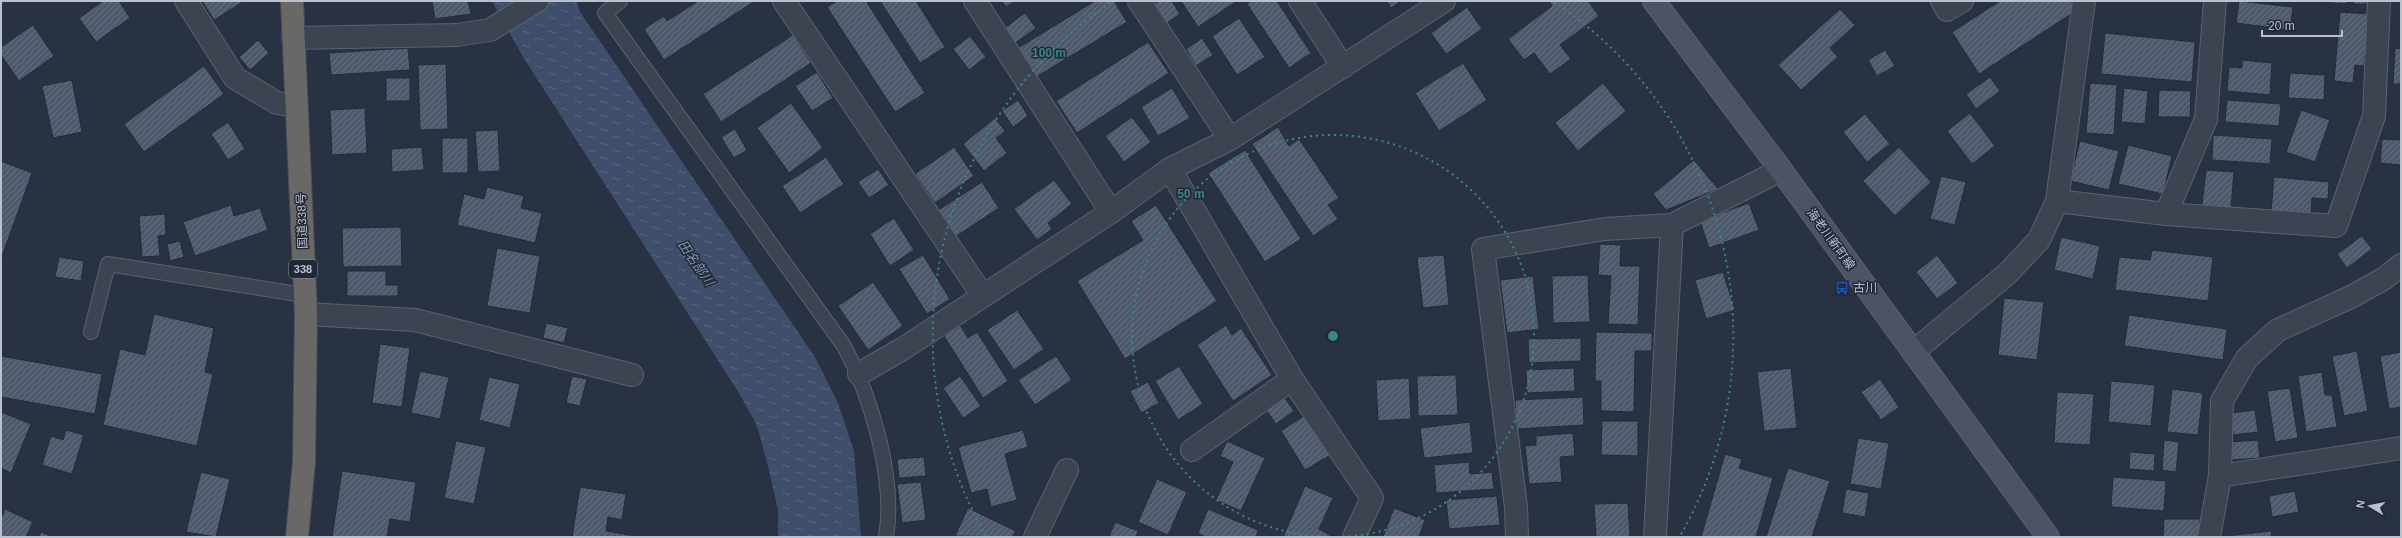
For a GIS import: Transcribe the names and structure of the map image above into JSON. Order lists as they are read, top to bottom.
{
  "streets": {
    "highway": ["国道338号", "338"],
    "main road": ["海老川新町線"]
  },
  "water": ["田名部川"],
  "places": {
    "bus stop": ["古川"]
  },
  "scale_bar": "20 m",
  "north": "left",
  "rings": ["100 m", "50 m"]
}
